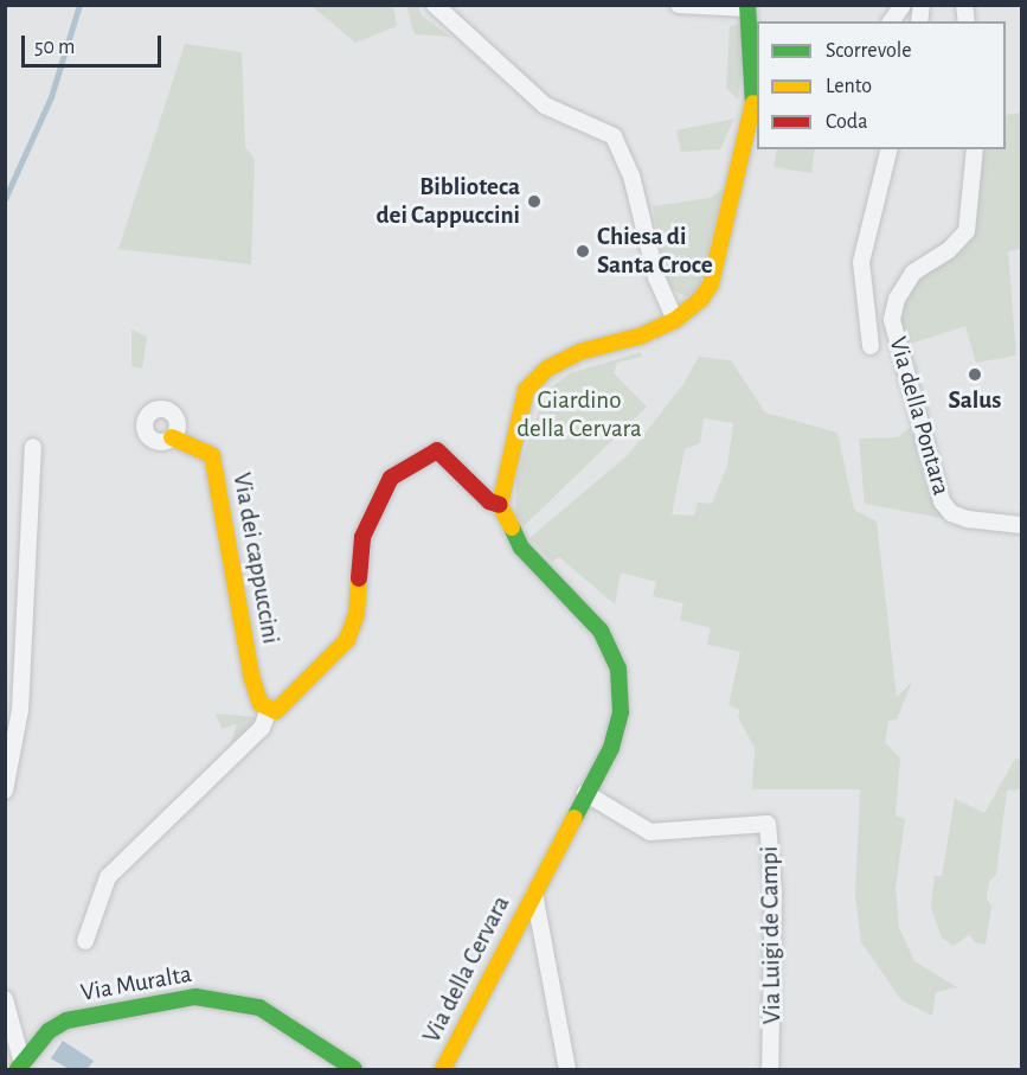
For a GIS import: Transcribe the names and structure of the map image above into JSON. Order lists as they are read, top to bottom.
{
  "streets": {
    "street": [
      "Via della Pontara",
      "Via dei cappuccini",
      "Via Luigi de Campi",
      "Via della Cervara",
      "Via Muralta"
    ]
  },
  "crossings": [
    ["Via Luigi de Campi", "Via della Cervara"]
  ],
  "parks": ["Giardino della Cervara"],
  "places": ["Biblioteca dei Cappuccini", "Chiesa di Santa Croce", "Salus"],
  "legend": ["Scorrevole", "Lento", "Coda"],
  "scale_bar": "50 m"
}
